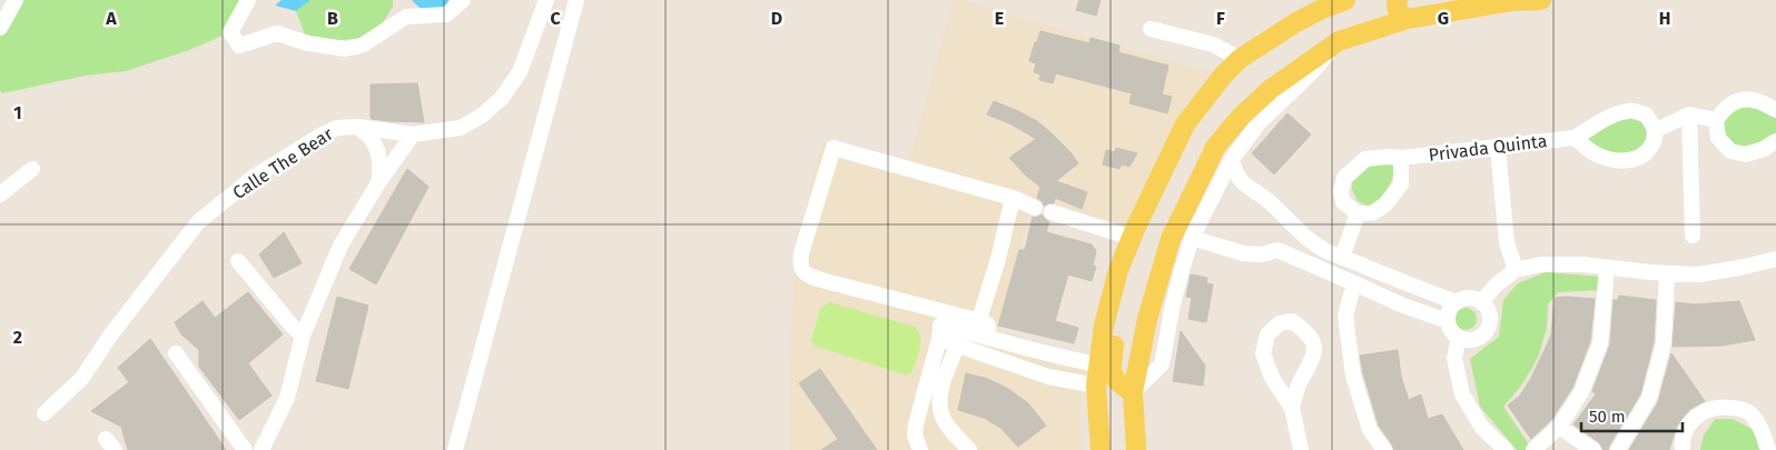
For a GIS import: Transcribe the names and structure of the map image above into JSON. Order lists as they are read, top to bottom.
{
  "streets": {
    "street": ["Privada Quinta", "Calle The Bear"]
  },
  "scale_bar": "50 m",
  "grid": {
    "columns": [
      "A",
      "B",
      "C",
      "D",
      "E",
      "F",
      "G",
      "H"
    ],
    "rows": ["1", "2"]
  }
}
